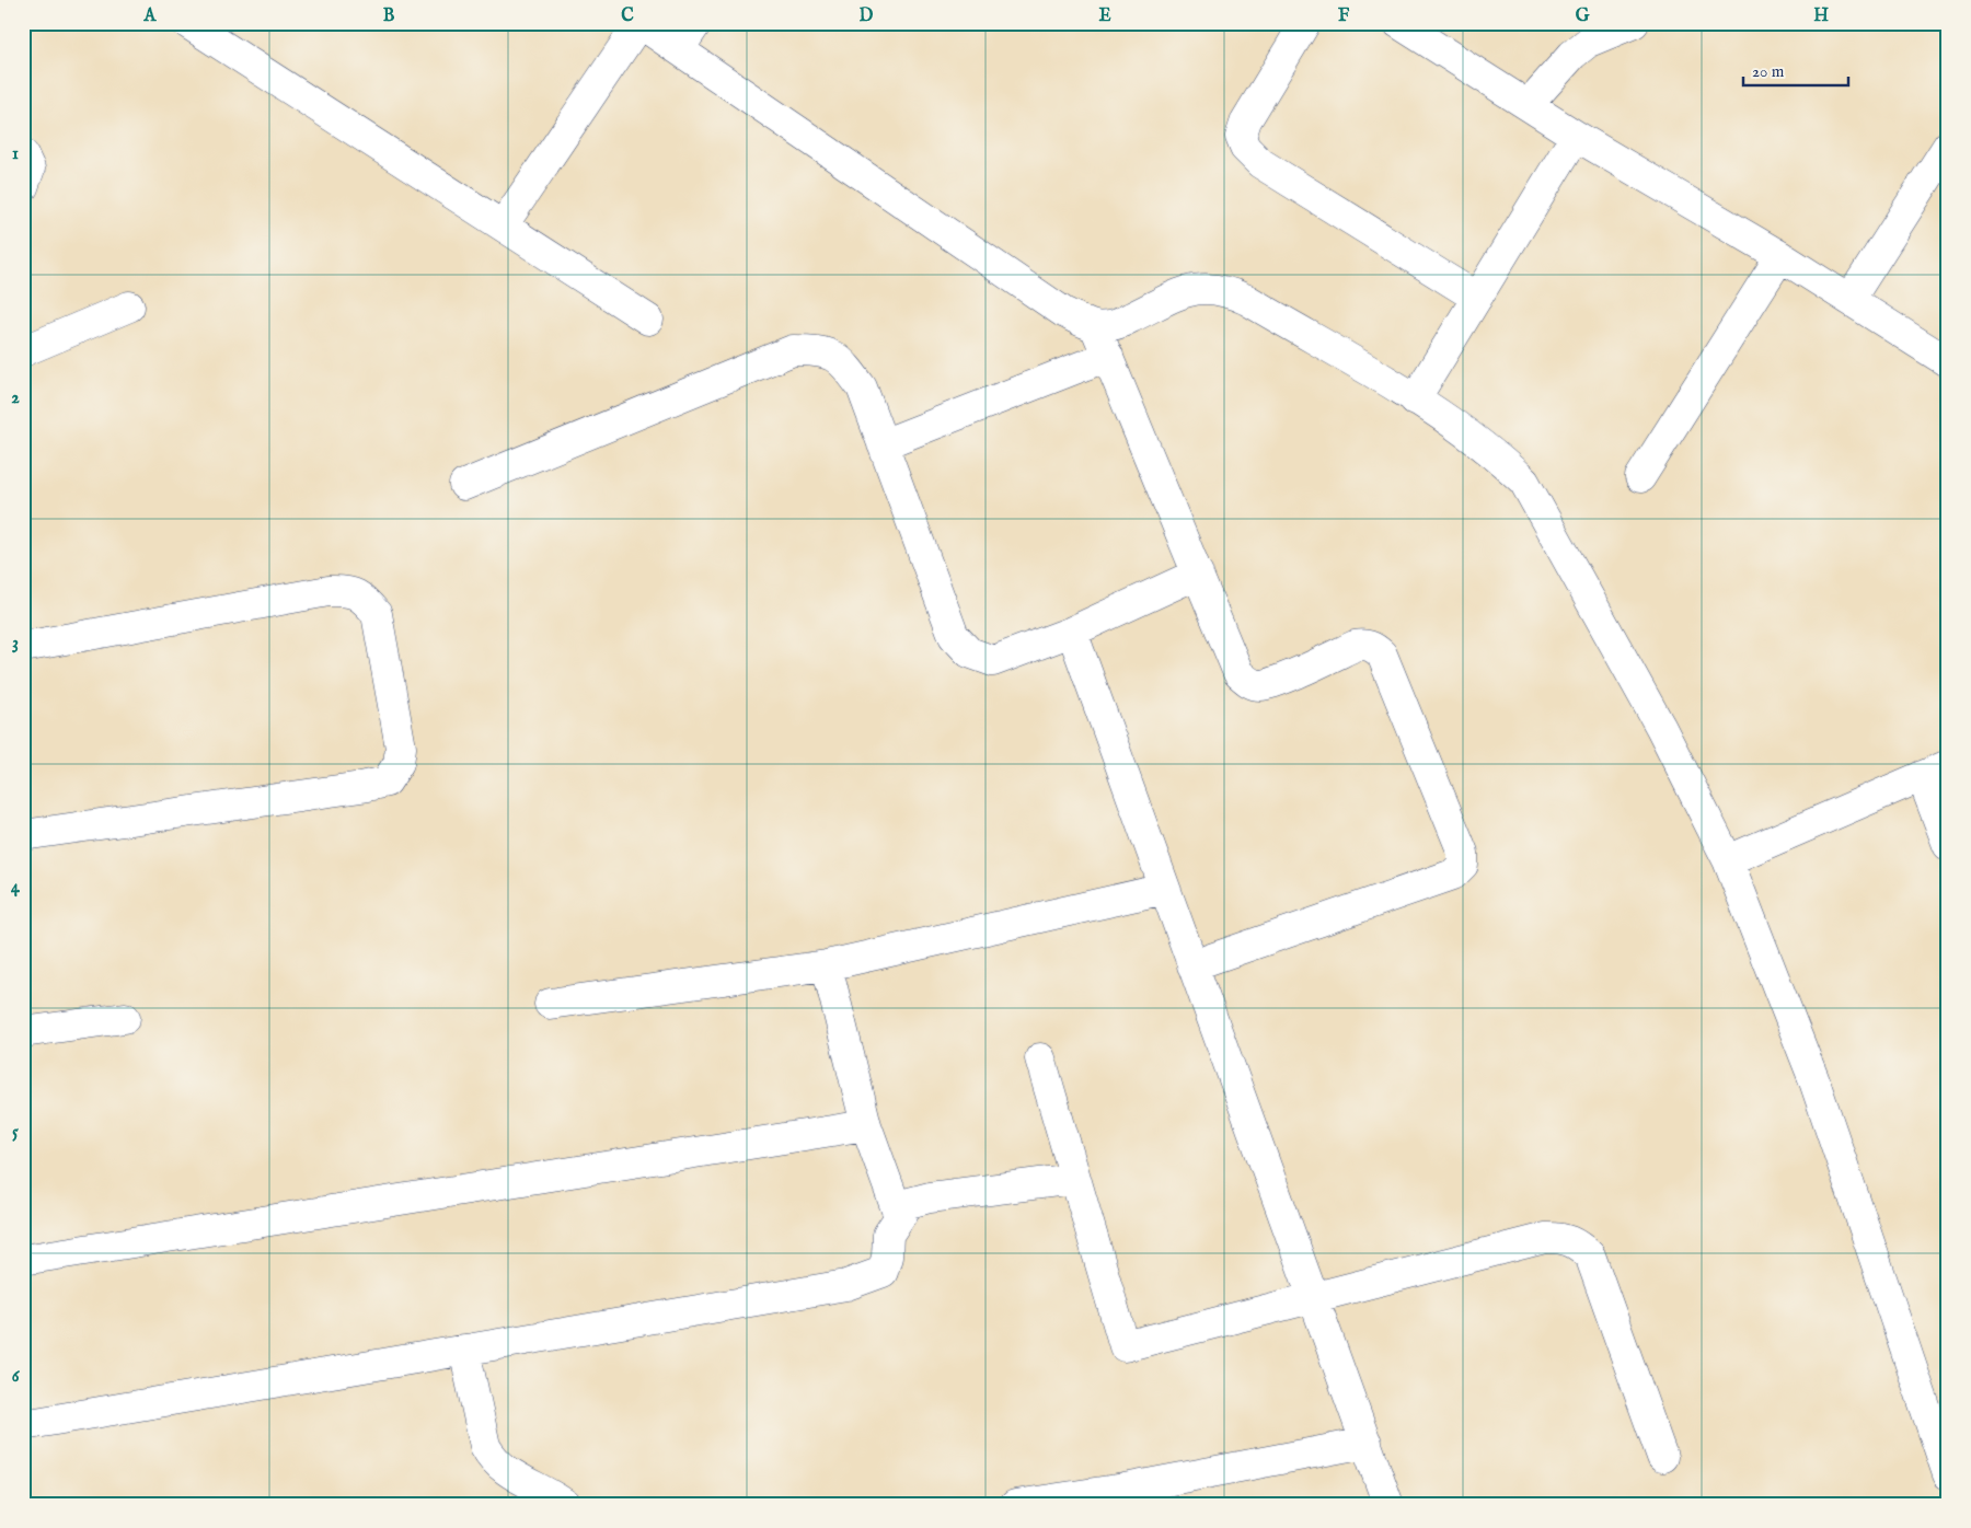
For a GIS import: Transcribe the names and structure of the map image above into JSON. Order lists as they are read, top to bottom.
{
  "scale_bar": "20 m",
  "grid": {
    "columns": [
      "A",
      "B",
      "C",
      "D",
      "E",
      "F",
      "G",
      "H"
    ],
    "rows": [
      "1",
      "2",
      "3",
      "4",
      "5",
      "6"
    ]
  }
}
